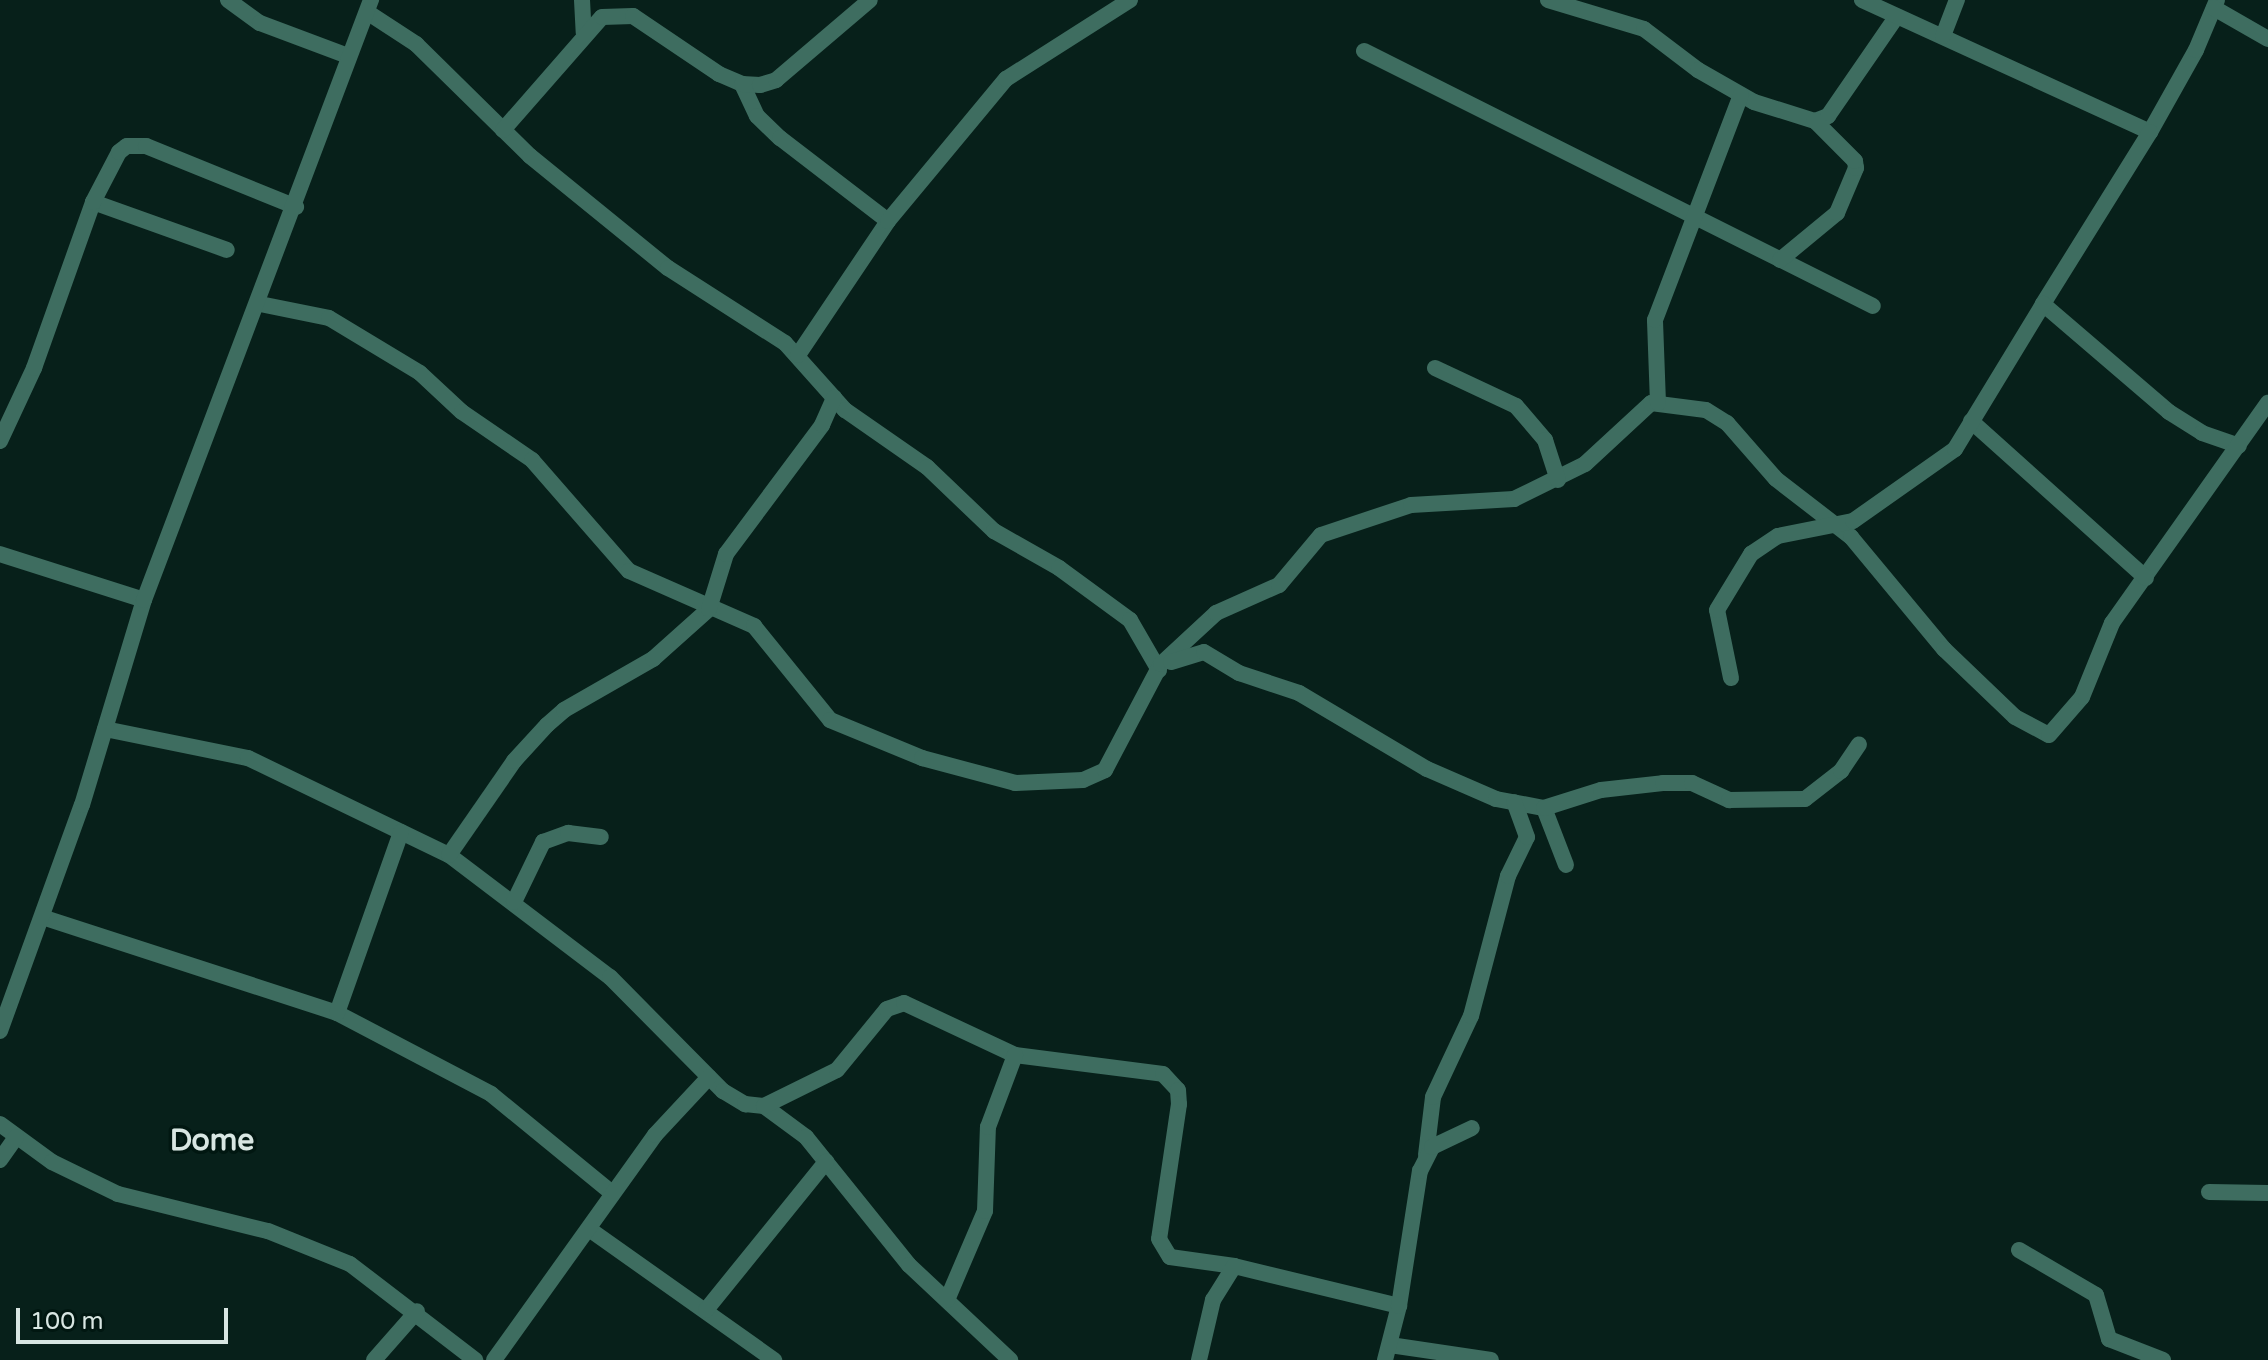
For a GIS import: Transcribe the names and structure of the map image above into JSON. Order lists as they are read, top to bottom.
{
  "districts": ["Dome"],
  "scale_bar": "100 m"
}
